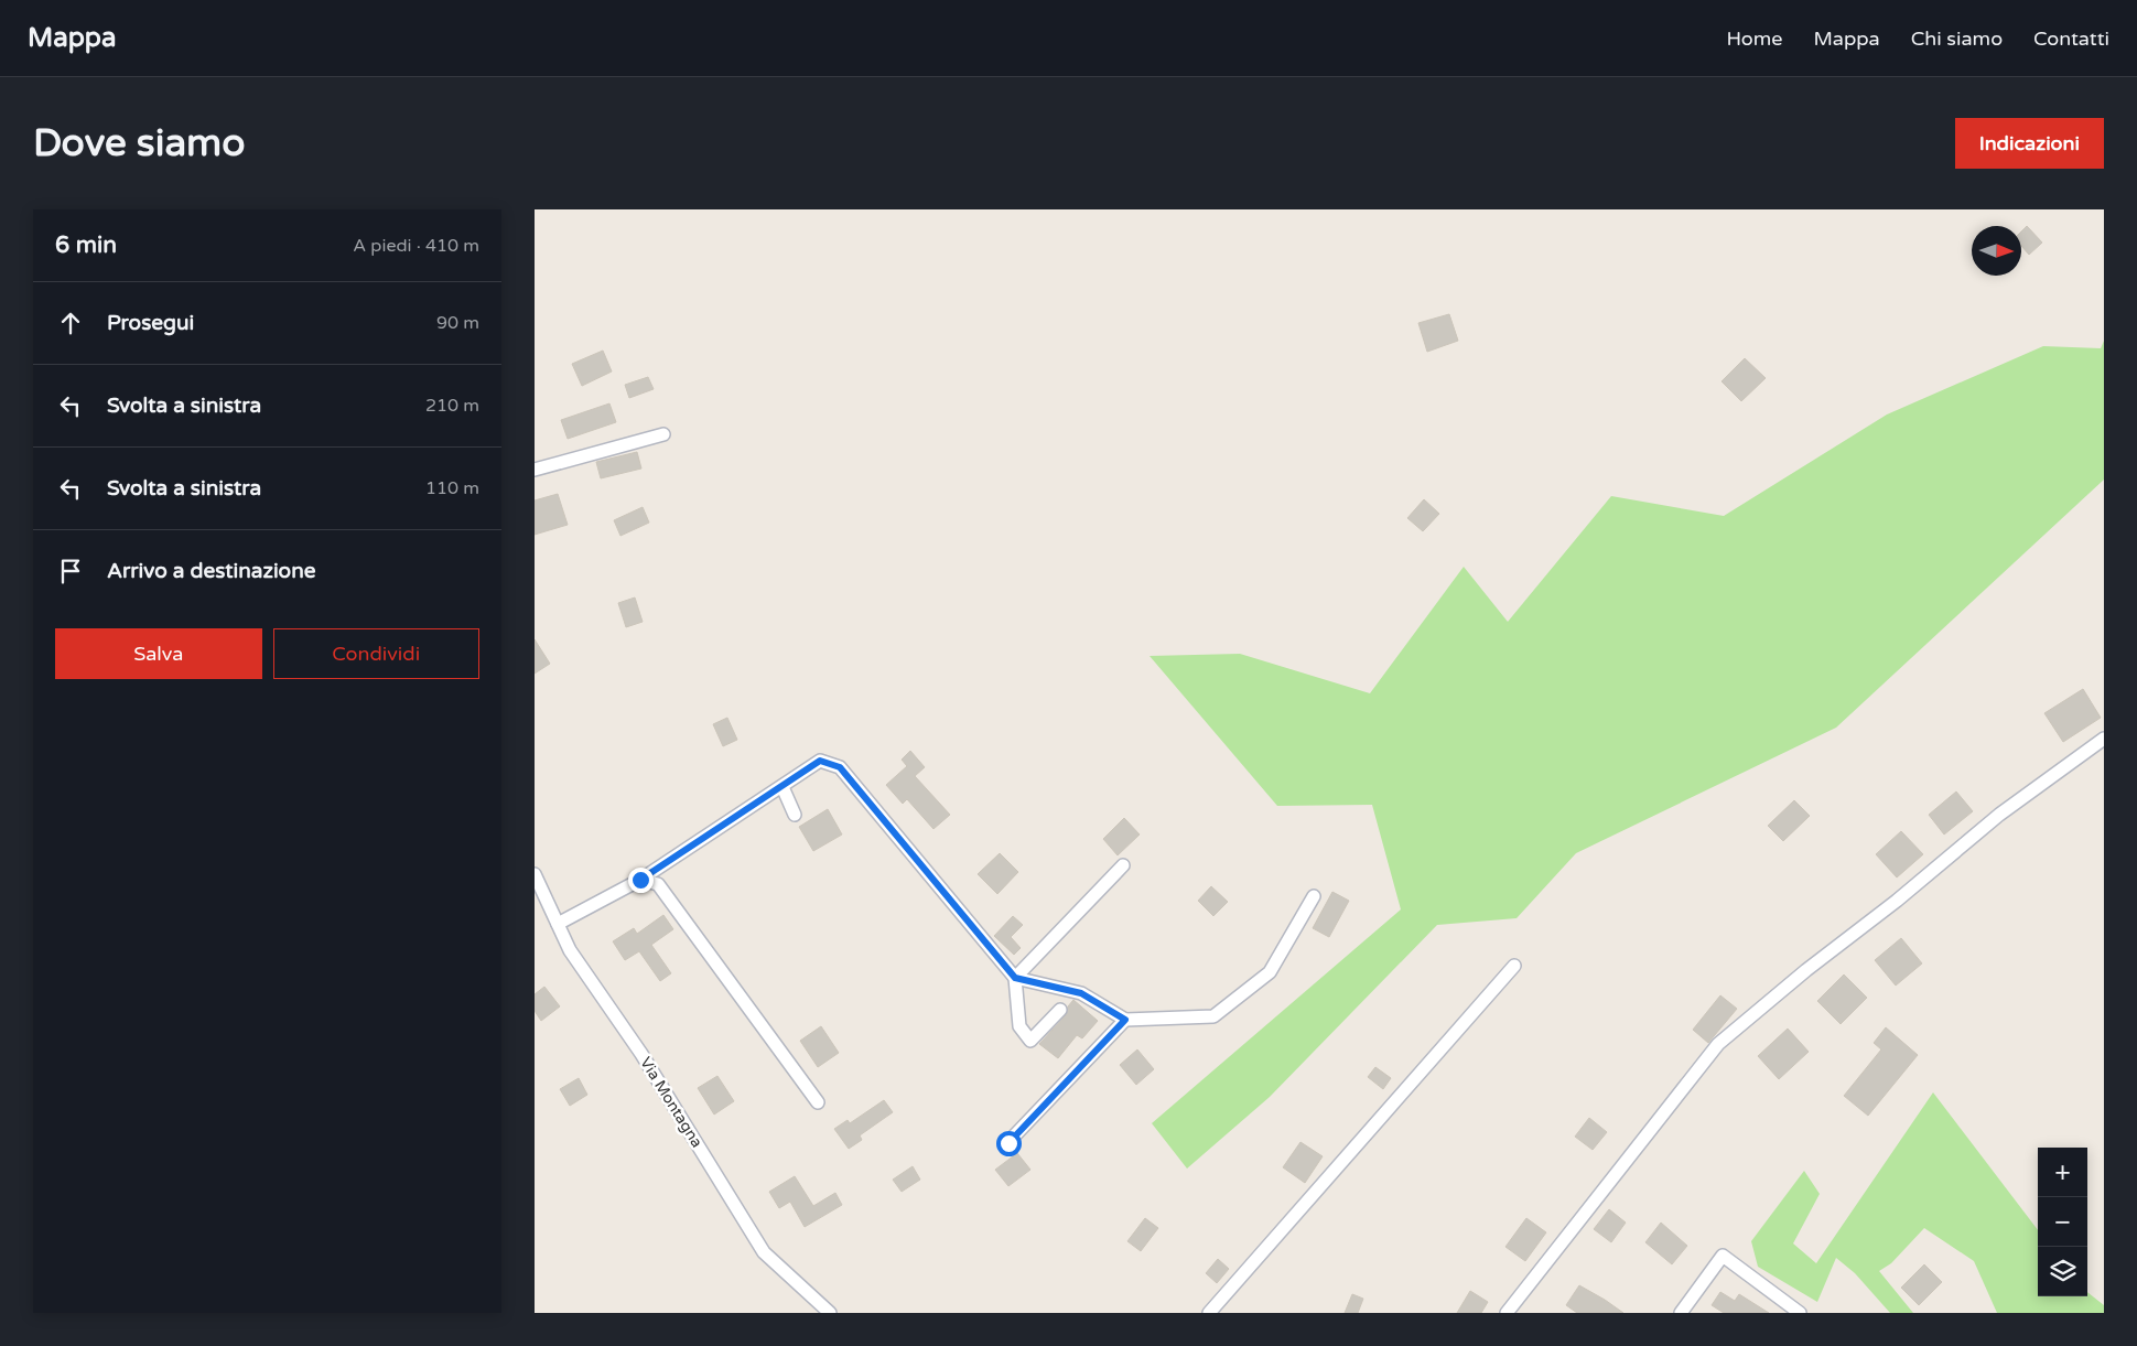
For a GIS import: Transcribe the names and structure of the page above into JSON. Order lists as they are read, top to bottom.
{
  "streets": {
    "street": ["Via Montagna"]
  },
  "north": "right",
  "page": {
    "header": "Mappa",
    "nav": [
      "Home",
      "Mappa",
      "Chi siamo",
      "Contatti"
    ],
    "buttons": [
      "Indicazioni",
      ["Salva", "Condividi"]
    ],
    "title": "Dove siamo",
    "heading": ["6 min", "A piedi · 410 m"],
    "list": [
      ["Prosegui", "90 m"],
      ["Svolta a sinistra", "210 m"],
      ["Svolta a sinistra", "110 m"],
      "Arrivo a destinazione"
    ],
    "map_buttons": ["+", "−"]
  }
}
